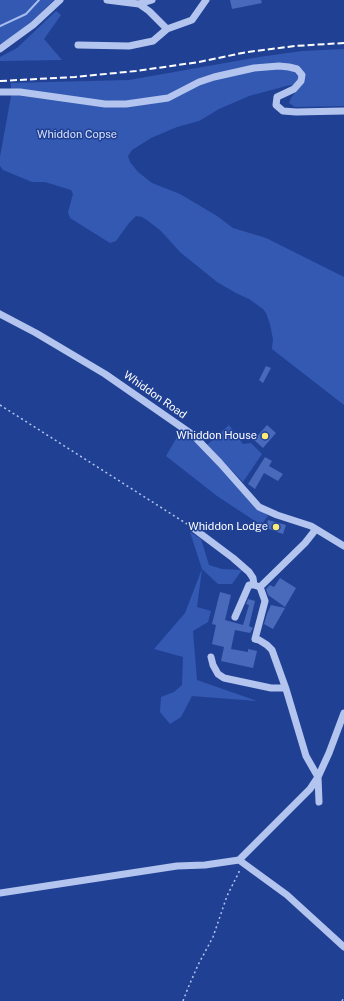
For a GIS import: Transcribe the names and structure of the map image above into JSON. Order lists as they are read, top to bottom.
{
  "streets": {
    "street": ["Whiddon Road"]
  },
  "parks": ["Whiddon Copse"],
  "places": ["Whiddon House", "Whiddon Lodge"]
}
